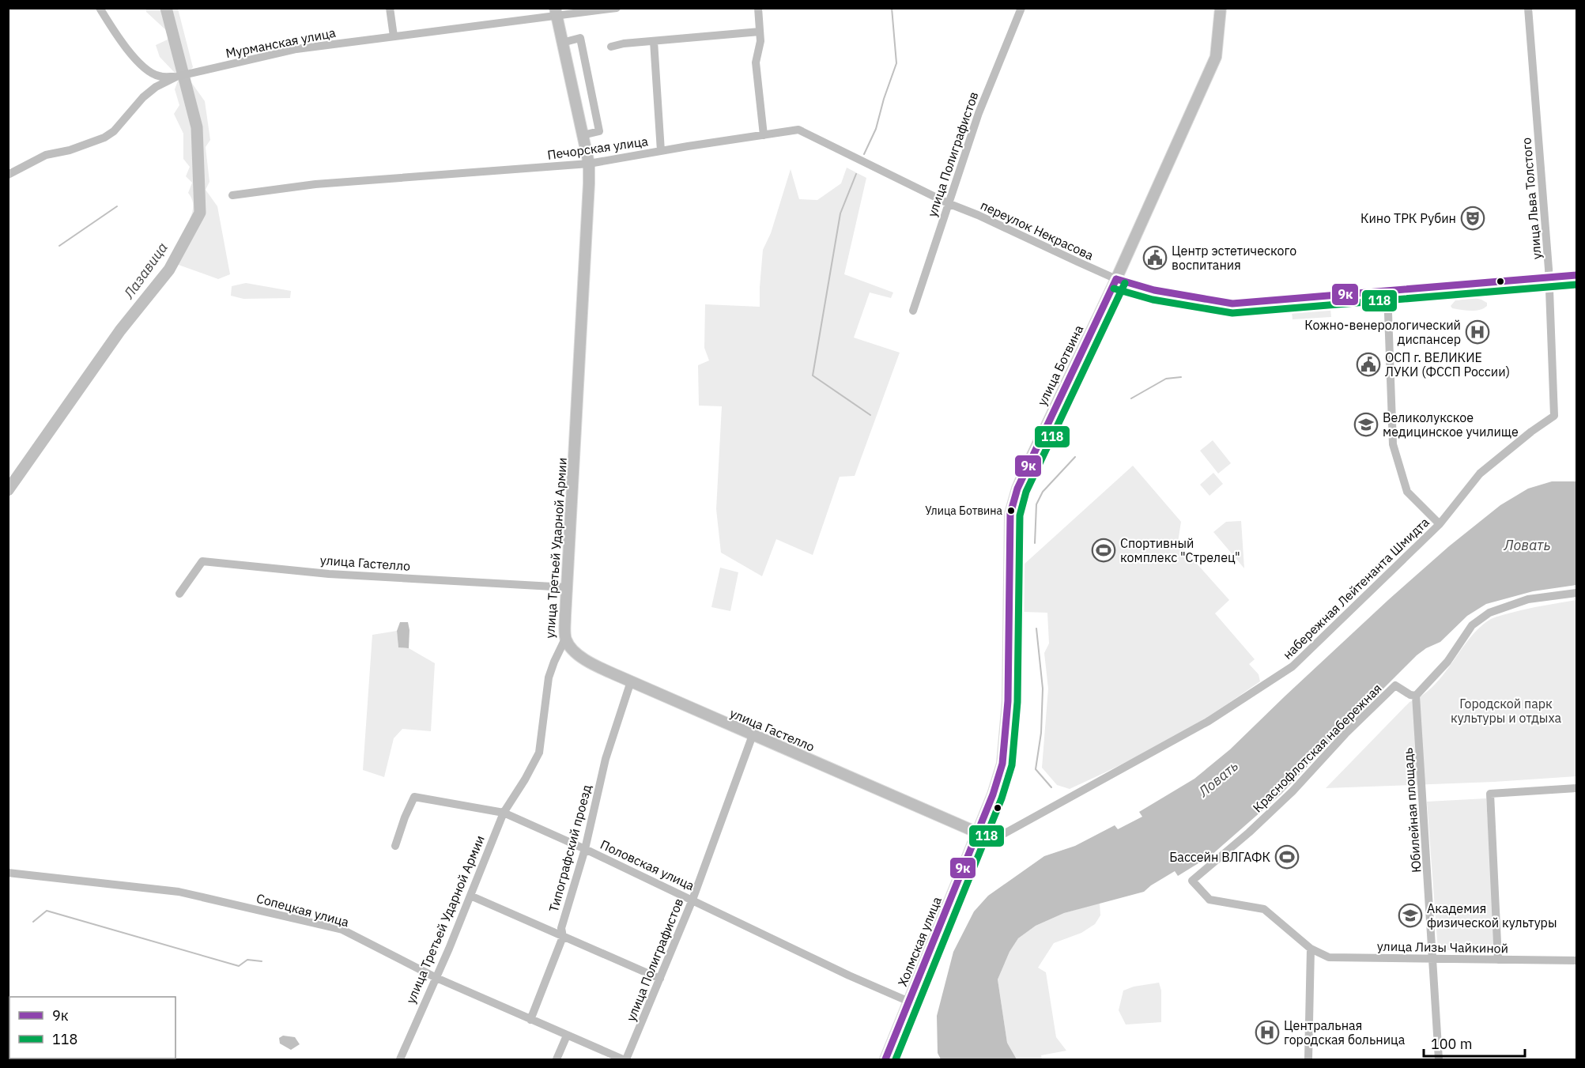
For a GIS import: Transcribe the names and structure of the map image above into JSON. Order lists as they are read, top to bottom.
{
  "streets": {
    "main road": [
      "улица Ботвина",
      "улица Третьей Ударной Армии",
      "улица Гастелло",
      "Холмская улица"
    ],
    "street": [
      "Мурманская улица",
      "Печорская улица",
      "улица Полиграфистов",
      "улица Льва Толстого",
      "переулок Некрасова",
      "набережная Лейтенанта Шмидта",
      "Краснофлотская набережная",
      "Юбилейная площадь",
      "Типографский проезд",
      "Половская улица",
      "Сопецкая улица",
      "улица Лизы Чайкиной"
    ]
  },
  "crossings": [
    ["Мурманская улица", "улица Третьей Ударной Армии"],
    ["Печорская улица", "улица Полиграфистов"],
    ["Печорская улица", "переулок Некрасова"],
    ["Печорская улица", "улица Третьей Ударной Армии"],
    ["улица Полиграфистов", "переулок Некрасова"],
    ["улица Полиграфистов", "улица Гастелло"],
    ["улица Полиграфистов", "Половская улица"],
    ["улица Полиграфистов", "Сопецкая улица"],
    ["улица Льва Толстого", "переулок Некрасова"],
    ["улица Льва Толстого", "набережная Лейтенанта Шмидта"],
    ["переулок Некрасова", "улица Ботвина"],
    ["улица Ботвина", "улица Гастелло"],
    ["улица Ботвина", "набережная Лейтенанта Шмидта"],
    ["улица Ботвина", "Холмская улица"],
    ["улица Третьей Ударной Армии", "улица Гастелло"],
    ["улица Третьей Ударной Армии", "Половская улица"],
    ["улица Третьей Ударной Армии", "Сопецкая улица"],
    ["улица Гастелло", "набережная Лейтенанта Шмидта"],
    ["улица Гастелло", "Типографский проезд"],
    ["улица Гастелло", "Холмская улица"],
    ["набережная Лейтенанта Шмидта", "Холмская улица"],
    ["Краснофлотская набережная", "Юбилейная площадь"],
    ["Краснофлотская набережная", "улица Лизы Чайкиной"],
    ["Юбилейная площадь", "улица Лизы Чайкиной"],
    ["Типографский проезд", "Половская улица"],
    ["Типографский проезд", "Сопецкая улица"],
    ["Половская улица", "Холмская улица"]
  ],
  "water": ["Лазавица", "Ловать"],
  "parks": ["Городской парк культуры и отдыха"],
  "places": {
    "theatre": ["Кино ТРК Рубин"],
    "public building": ["Центр эстетического воспитания", "ОСП г. ВЕЛИКИЕ ЛУКИ (ФССП России)"],
    "hospital": ["Кожно-венерологический диспансер", "Центральная городская больница"],
    "school or university": ["Великолукское медицинское училище", "Aкадемия физической культуры"],
    "other": ["Улица Ботвина"],
    "sports": ["Спортивный комплекс \"Стрелец\"", "Бассейн ВЛГАФК"]
  },
  "lines": ["transit line 9к", "transit line 118"],
  "legend": ["9к", "118"],
  "scale_bar": "100 m"
}
